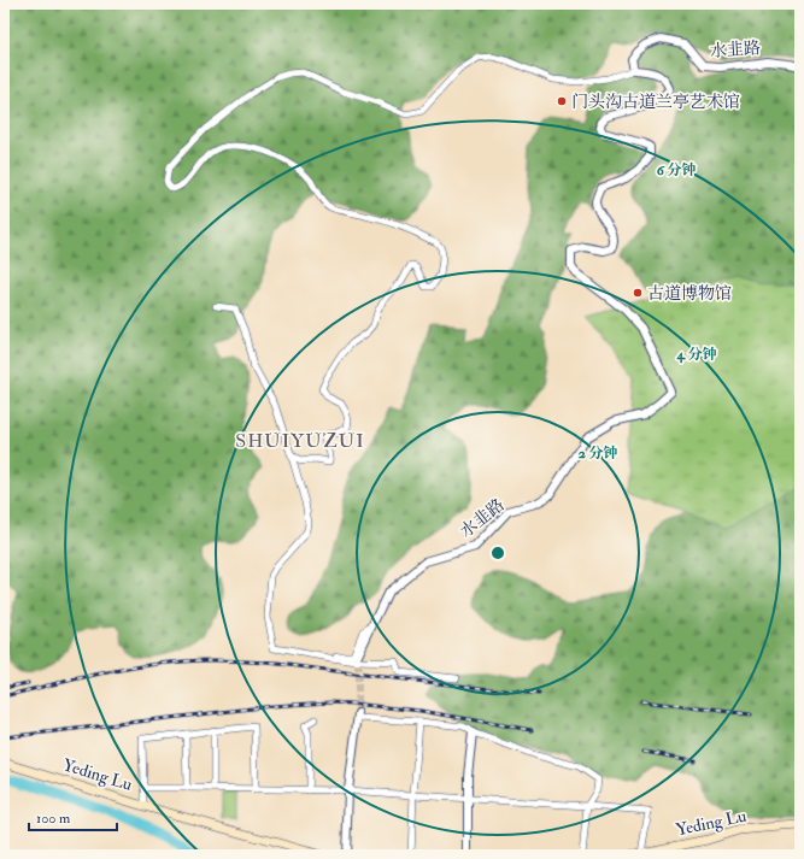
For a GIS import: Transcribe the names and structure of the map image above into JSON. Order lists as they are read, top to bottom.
{
  "streets": {
    "main road": ["Yeding Lu"],
    "street": ["水韭路"]
  },
  "districts": ["SHUIYUZUI"],
  "places": ["门头沟古道兰亭艺术馆", "古道博物馆"],
  "scale_bar": "100 m",
  "rings": ["6 分钟", "4 分钟", "2 分钟"]
}
